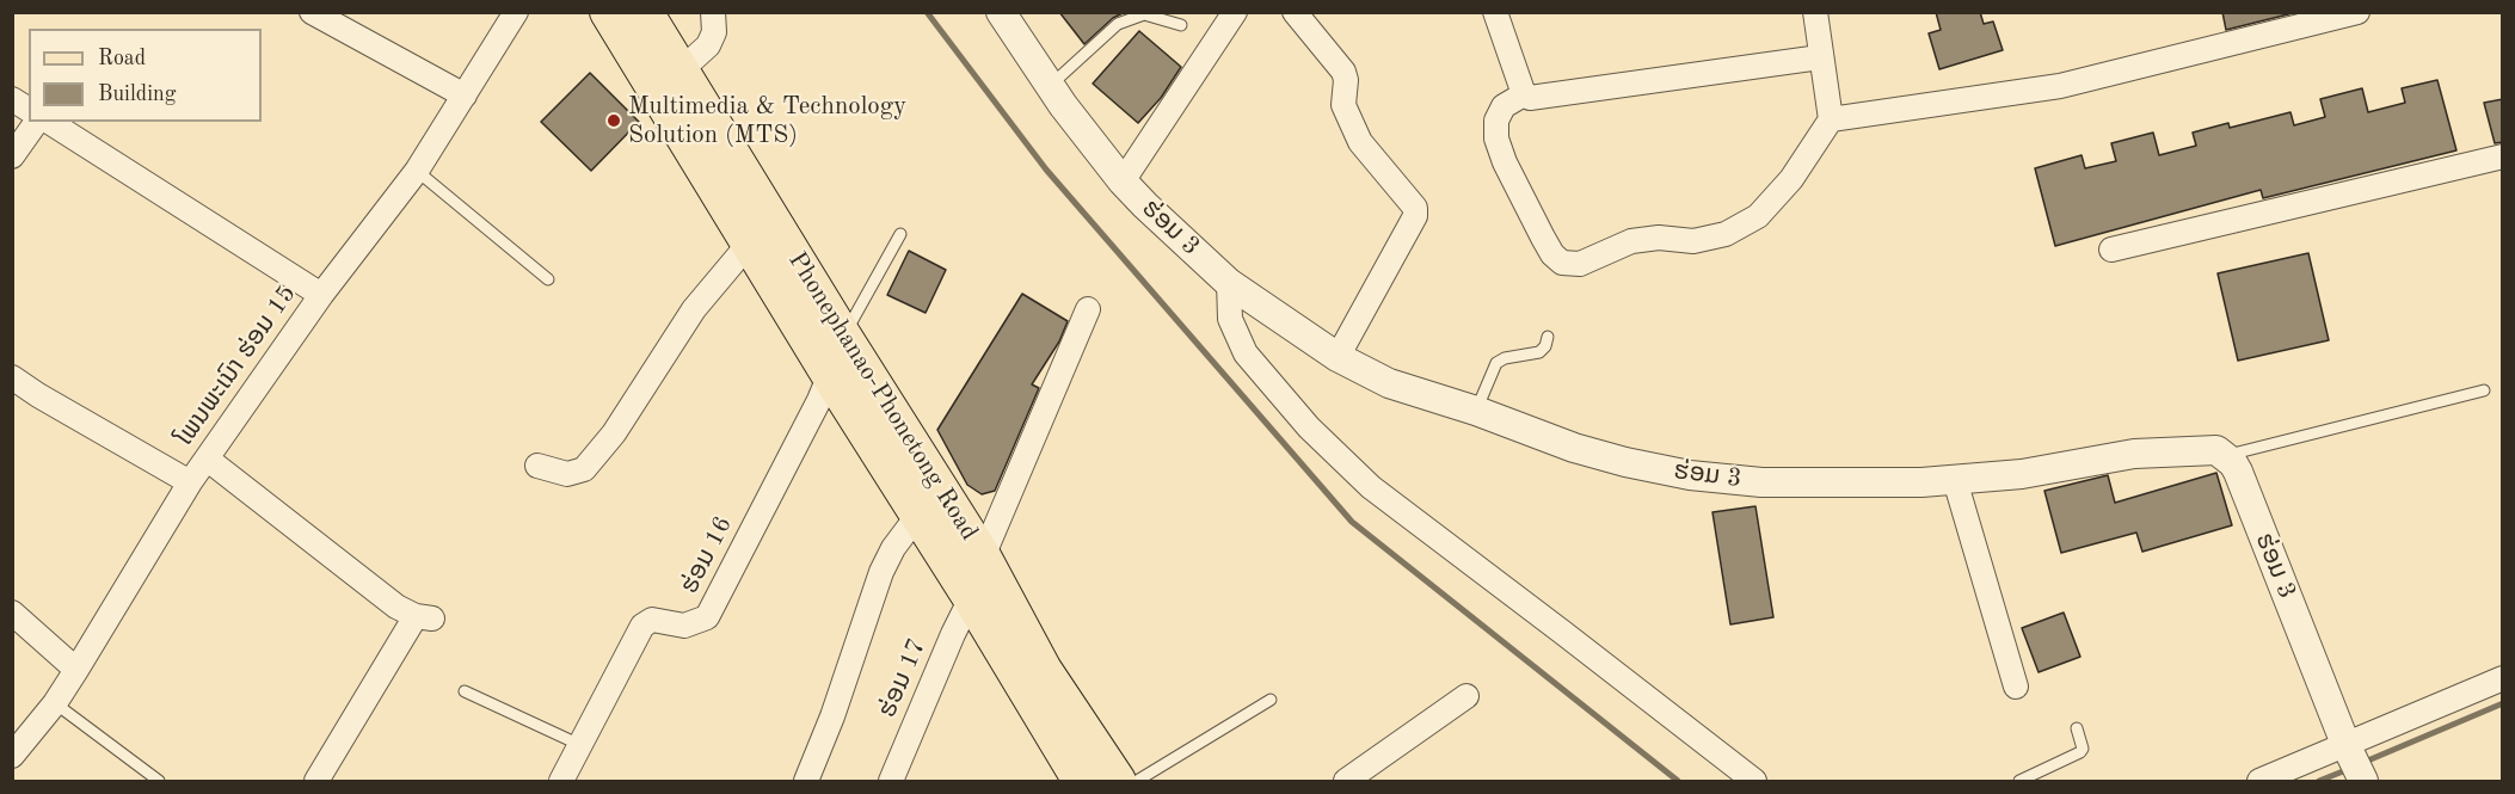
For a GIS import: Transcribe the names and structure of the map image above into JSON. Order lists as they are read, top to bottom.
{
  "streets": {
    "main road": ["Phonephanao-Phonetong Road"],
    "street": [
      "ຮ່ອມ 3",
      "ໂພນພະເນົາ ຮ່ອມ 15",
      "ຮ່ອມ 16",
      "ຮ່ອມ 17"
    ]
  },
  "crossings": [
    ["Phonephanao-Phonetong Road", "ຮ່ອມ 16"],
    ["Phonephanao-Phonetong Road", "ຮ່ອມ 17"]
  ],
  "places": ["Multimedia & Technology Solution (MTS)"],
  "legend": ["Road", "Building"]
}
